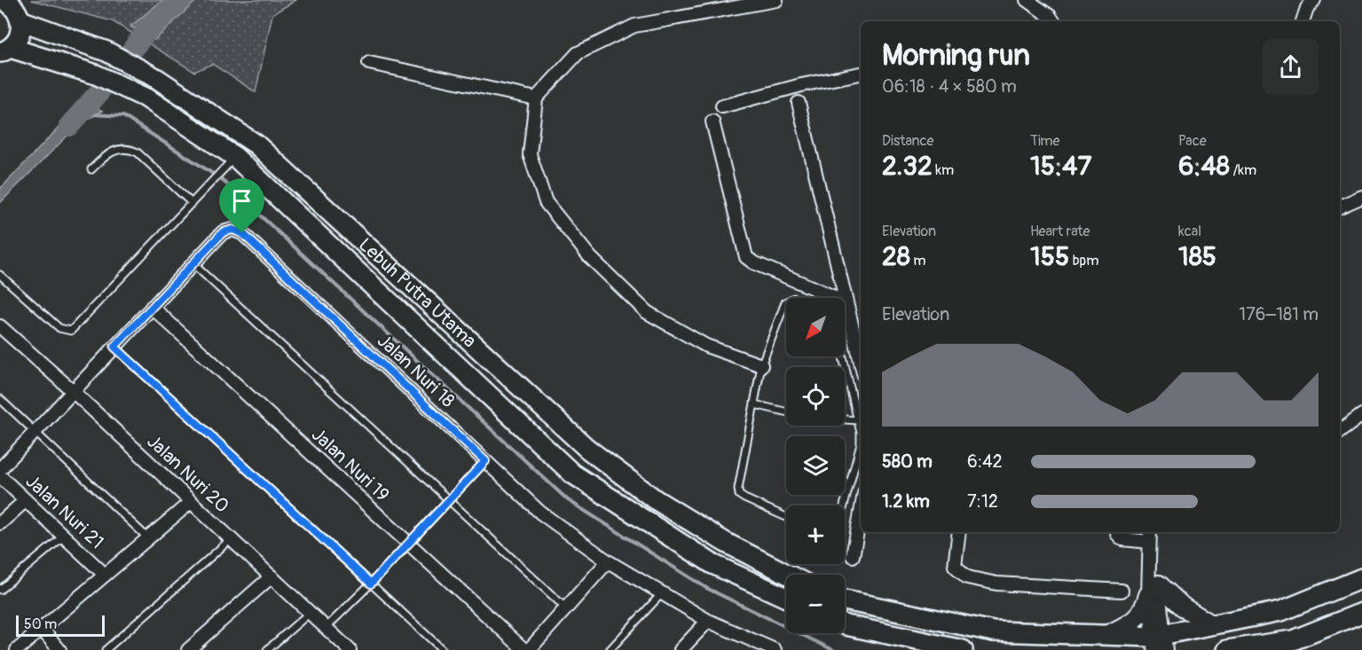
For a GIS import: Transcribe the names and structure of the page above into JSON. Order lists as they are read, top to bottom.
{
  "streets": {
    "main road": ["Lebuh Putra Utama"],
    "street": [
      "Jalan Nuri 18",
      "Jalan Nuri 19",
      "Jalan Nuri 20",
      "Jalan Nuri 21"
    ]
  },
  "crossings": [
    ["Jalan Nuri 18", "Jalan Nuri 19"],
    ["Jalan Nuri 18", "Jalan Nuri 20"]
  ],
  "scale_bar": "50 m",
  "north": "bottom left",
  "page": {
    "heading": ["Morning run", "06:18 · 4 × 580 m"],
    "stats": [
      ["Distance", "2.32 km"],
      ["Time", "15:47"],
      ["Pace", "6:48 /km"],
      ["Elevation", "28 m"],
      ["Heart rate", "155 bpm"],
      ["kcal", "185"]
    ],
    "chart": ["Elevation", "176–181 m"],
    "map_buttons": ["+", "−"],
    "list": [
      {
        "name": "580 m",
        "note": "6:42"
      },
      {
        "name": "1.2 km",
        "note": "7:12"
      }
    ],
    "scale": "50 m"
  }
}
